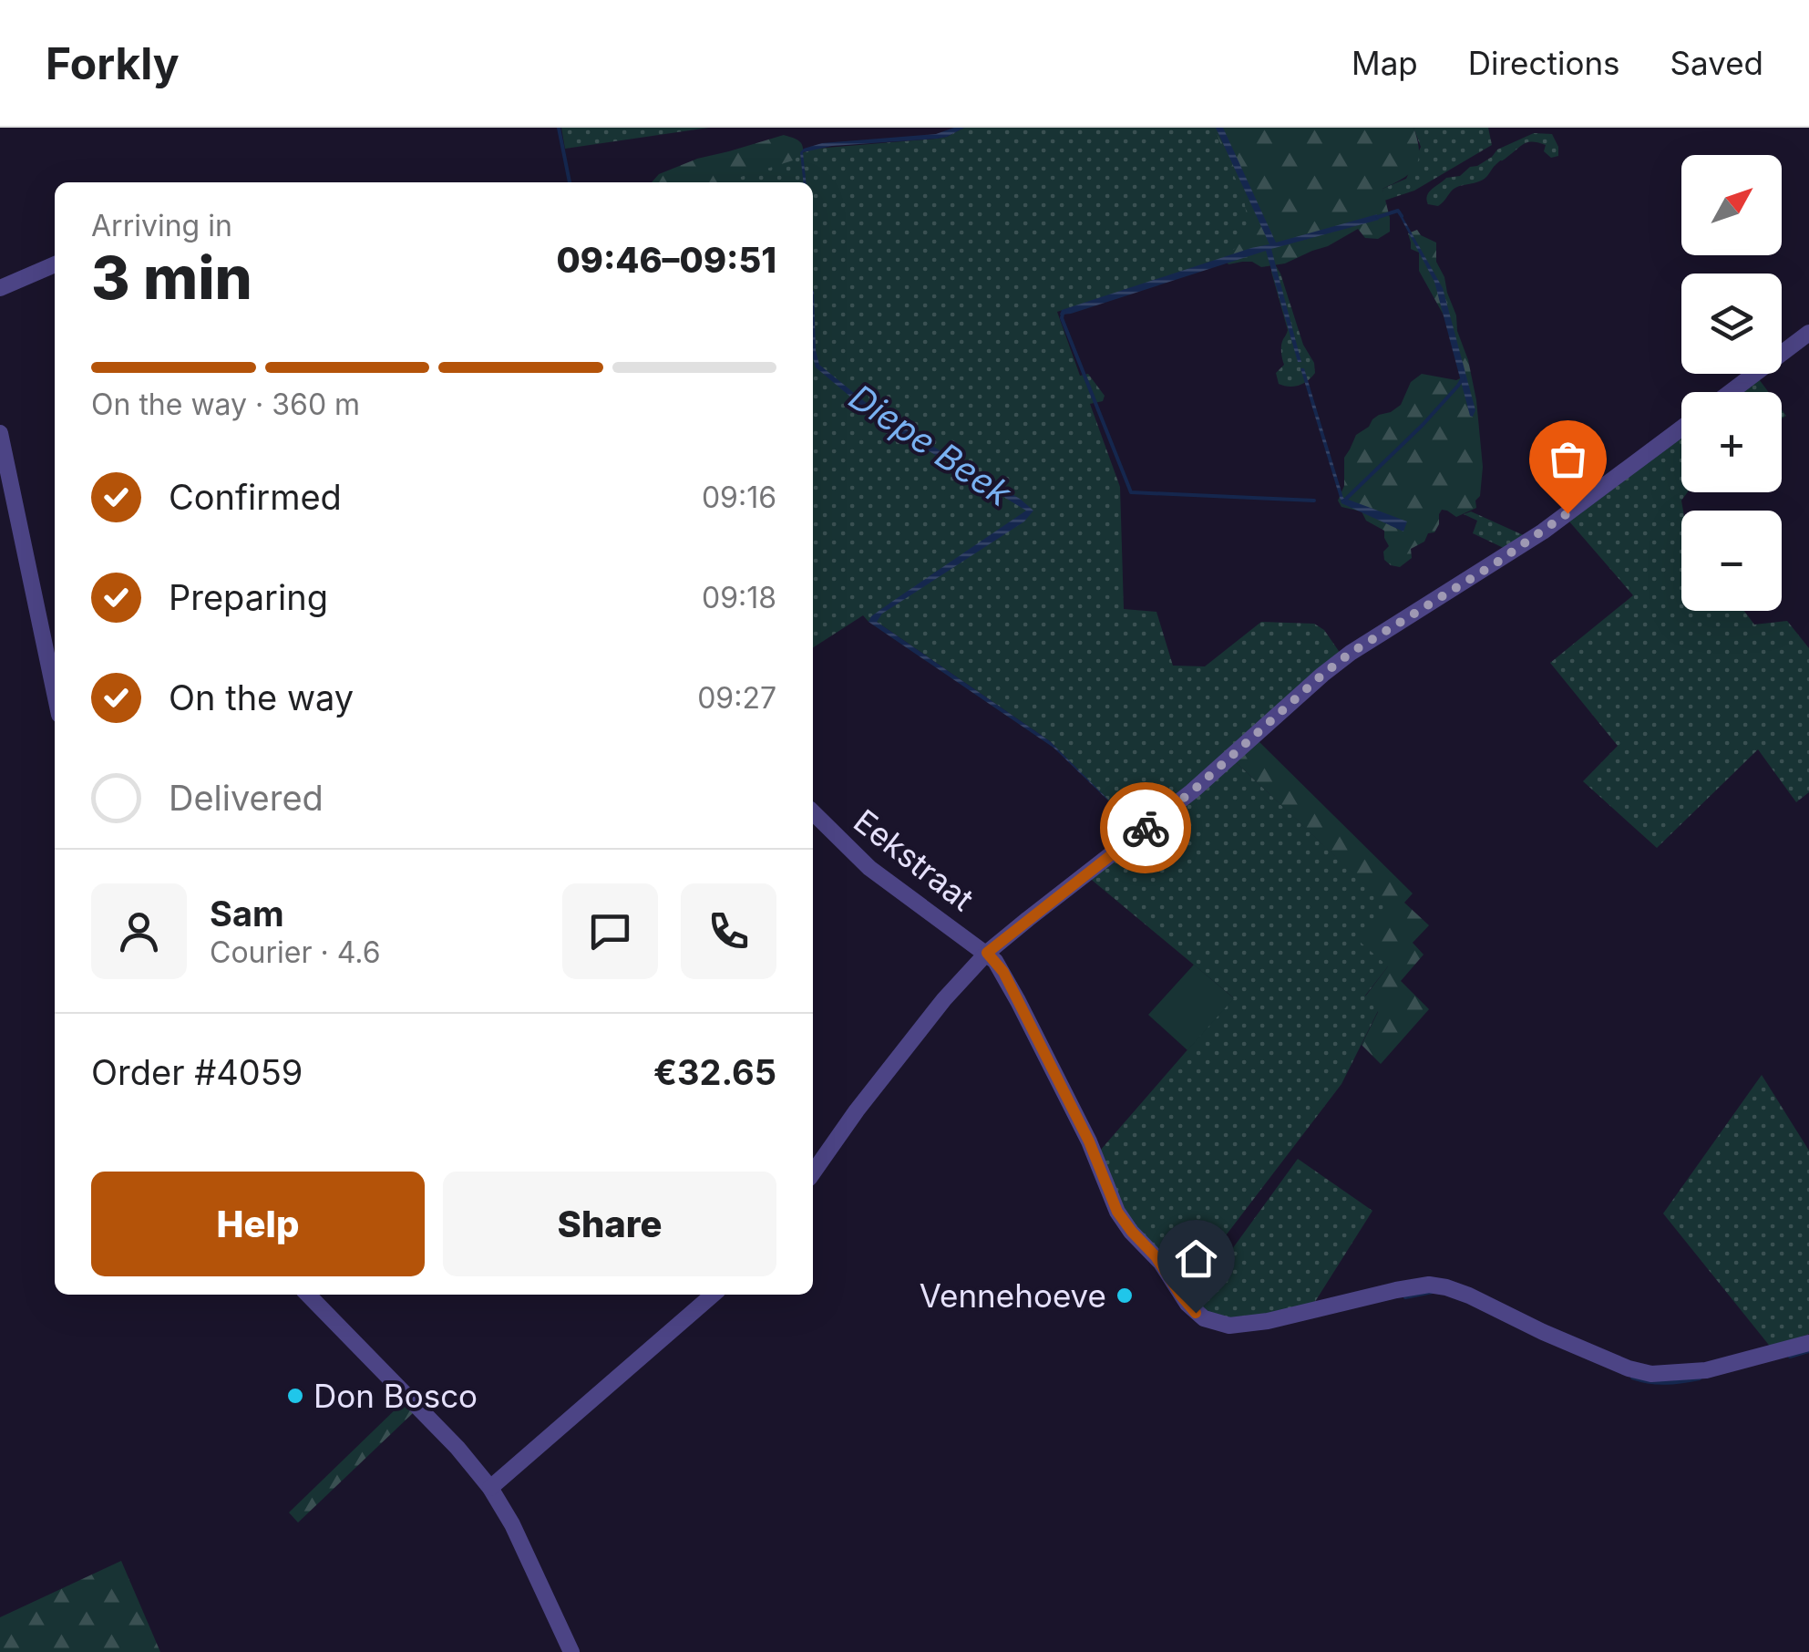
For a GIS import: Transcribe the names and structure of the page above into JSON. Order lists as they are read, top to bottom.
{
  "streets": {
    "street": ["Eekstraat"]
  },
  "water": ["Diepe Beek"],
  "places": ["Vennehoeve", "Don Bosco"],
  "north": "top right",
  "page": {
    "header": "Forkly",
    "nav": ["Map", "Directions", "Saved"],
    "map_buttons": ["+", "−"],
    "heading": ["3 min", "Arriving in", "09:46–09:51"],
    "panel": [
      "Sam",
      "Courier · 4.6",
      "Order #4059",
      "€32.65"
    ],
    "bar": "On the way · 360 m",
    "list": [
      ["Confirmed", "09:16"],
      ["Preparing", "09:18"],
      ["On the way", "09:27"],
      "Delivered"
    ],
    "buttons": ["Help", "Share"]
  }
}
